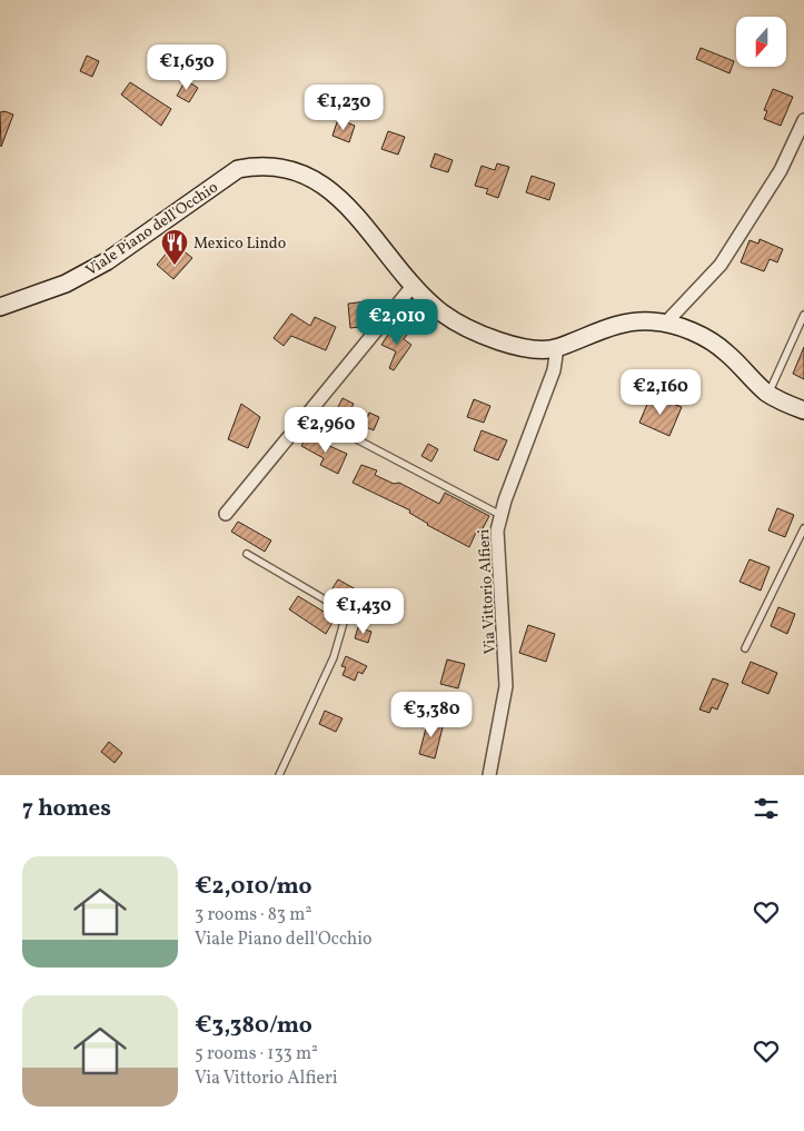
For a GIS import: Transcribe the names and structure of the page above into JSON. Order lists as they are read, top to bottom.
{
  "streets": {
    "main road": ["Viale Piano dell'Occhio"],
    "street": ["Via Vittorio Alfieri"]
  },
  "crossings": [
    ["Viale Piano dell'Occhio", "Via Vittorio Alfieri"]
  ],
  "places": {
    "restaurant": ["Mexico Lindo"]
  },
  "north": "bottom",
  "page": {
    "price": [
      "€1,630",
      "€1,230",
      "€2,010",
      "€2,160",
      "€2,960",
      "€1,430",
      "€3,380"
    ],
    "heading": "7 homes",
    "list": [
      {
        "name": "€2,010/mo",
        "note": "3 rooms · 83 m² · Viale Piano dell'Occhio"
      },
      {
        "name": "€3,380/mo",
        "note": "5 rooms · 133 m² · Via Vittorio Alfieri"
      }
    ]
  }
}
